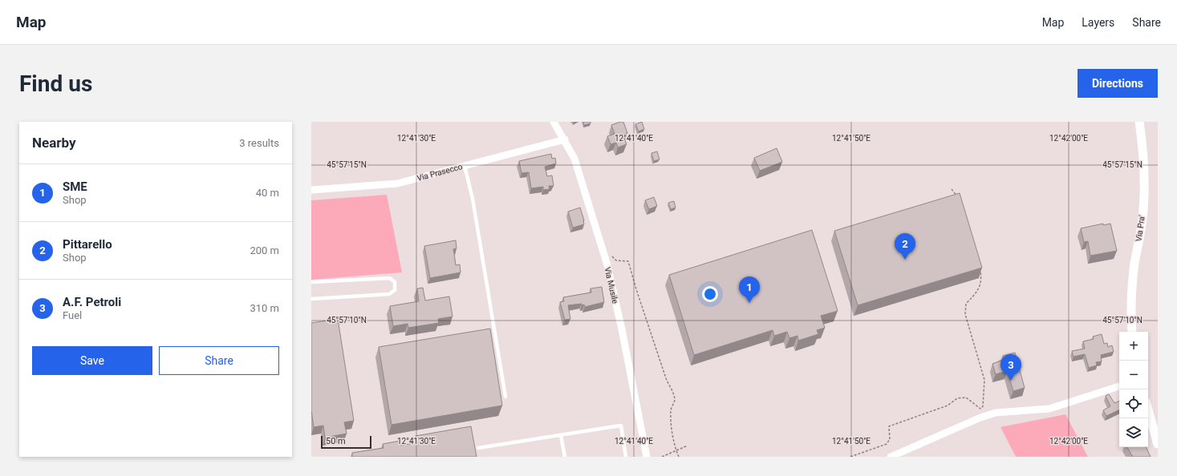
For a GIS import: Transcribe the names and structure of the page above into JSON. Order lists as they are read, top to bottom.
{
  "streets": {
    "street": ["Via Prasecco", "Via Pra'", "Via Musile"]
  },
  "crossings": [
    ["Via Prasecco", "Via Musile"]
  ],
  "scale_bar": "50 m",
  "page": {
    "header": "Map",
    "nav": ["Map", "Layers", "Share"],
    "buttons": [
      "Directions",
      ["Save", "Share"]
    ],
    "title": "Find us",
    "heading": ["Nearby", "3 results"],
    "list": [
      {
        "mark": "1",
        "name": "SME",
        "note": "Shop",
        "value": "40 m"
      },
      {
        "mark": "2",
        "name": "Pittarello",
        "note": "Shop",
        "value": "200 m"
      },
      {
        "mark": "3",
        "name": "A.F. Petroli",
        "note": "Fuel",
        "value": "310 m"
      }
    ],
    "pins": ["2", "1", "3"],
    "map_buttons": ["+", "−"],
    "scale": "50 m"
  },
  "coordinates": [
    "12°41'30\"E",
    "12°41'40\"E",
    "12°41'50\"E",
    "12°42'00\"E",
    "45°57'15\"N",
    "45°57'10\"N"
  ]
}
